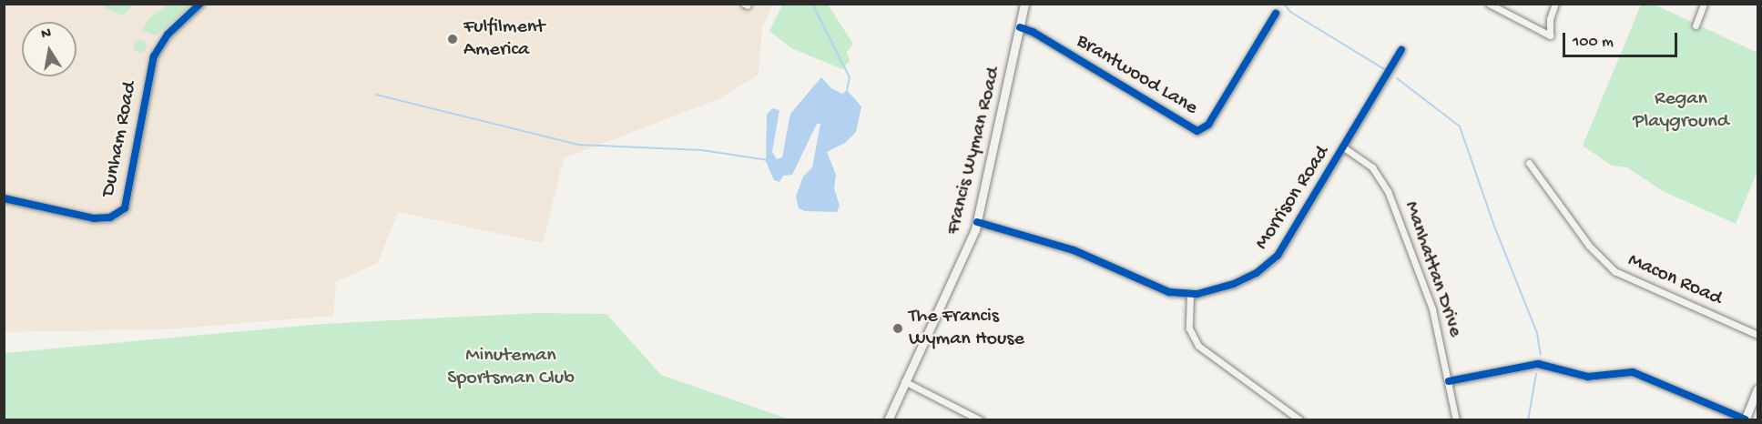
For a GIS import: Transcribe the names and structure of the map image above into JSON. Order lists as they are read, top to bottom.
{
  "streets": {
    "main road": ["Francis Wyman Road"],
    "street": [
      "Brantwood Lane",
      "Dunham Road",
      "Morrison Road",
      "Manhattan Drive",
      "Macon Road"
    ]
  },
  "crossings": [
    ["Brantwood Lane", "Francis Wyman Road"],
    ["Francis Wyman Road", "Morrison Road"],
    ["Morrison Road", "Manhattan Drive"]
  ],
  "parks": ["Regan Playground", "Minuteman Sportsman Club"],
  "places": ["Fulfilment America", "The Francis Wyman House"],
  "scale_bar": "100 m",
  "north": "top"
}
